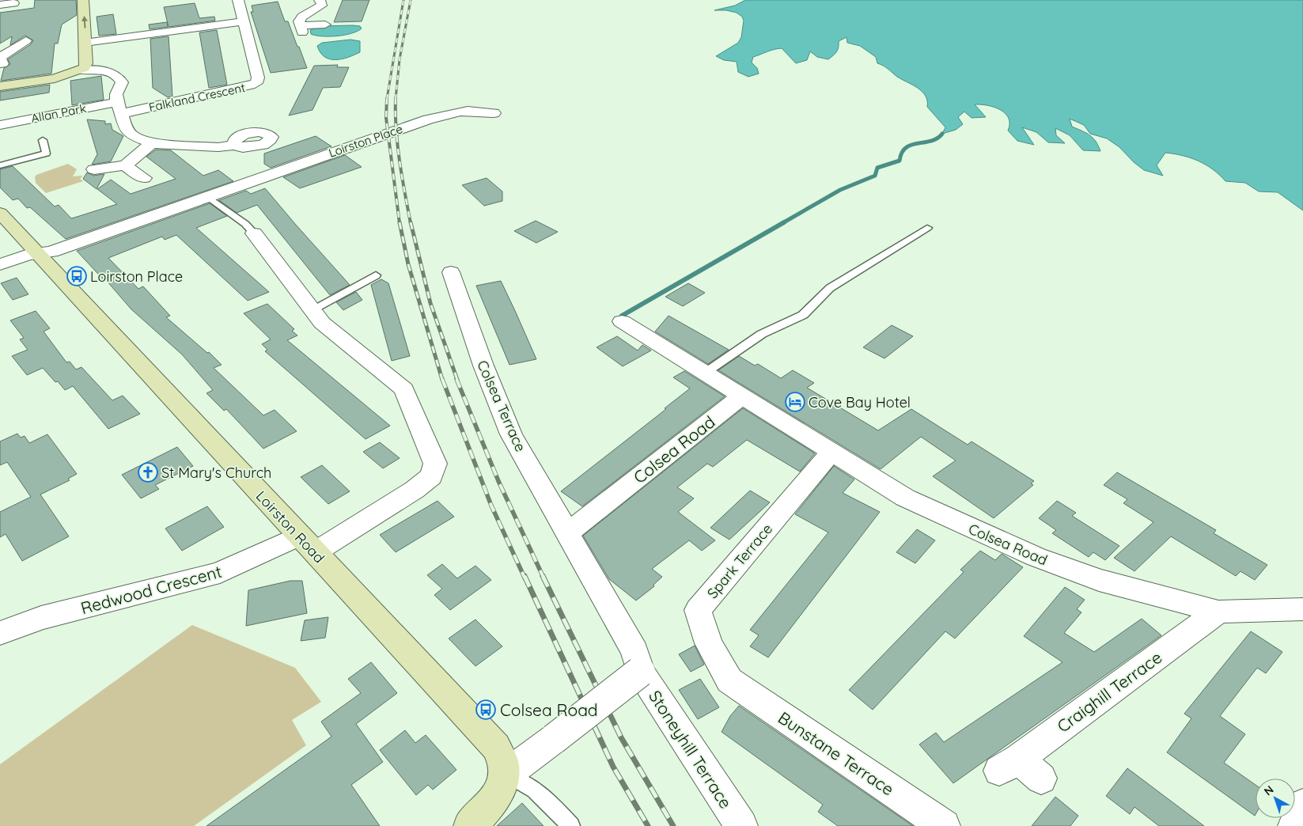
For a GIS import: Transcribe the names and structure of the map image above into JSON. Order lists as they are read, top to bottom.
{
  "streets": {
    "street": [
      "Falkland Crescent",
      "Allan Park",
      "Loirston Place",
      "Colsea Terrace",
      "Colsea Road",
      "Loirston Road",
      "Spark Terrace",
      "Redwood Crescent",
      "Craighill Terrace",
      "Stoneyhill Terrace",
      "Bunstane Terrace"
    ]
  },
  "crossings": [
    ["Falkland Crescent", "Allan Park"],
    ["Loirston Place", "Loirston Road"],
    ["Colsea Terrace", "Colsea Road"],
    ["Colsea Road", "Spark Terrace"],
    ["Colsea Road", "Craighill Terrace"],
    ["Loirston Road", "Redwood Crescent"],
    ["Spark Terrace", "Bunstane Terrace"]
  ],
  "places": {
    "bus stop": ["Loirston Place", "Colsea Road"],
    "hotel": ["Cove Bay Hotel"],
    "church": ["St Mary's Church"]
  },
  "north": "top left"
}
